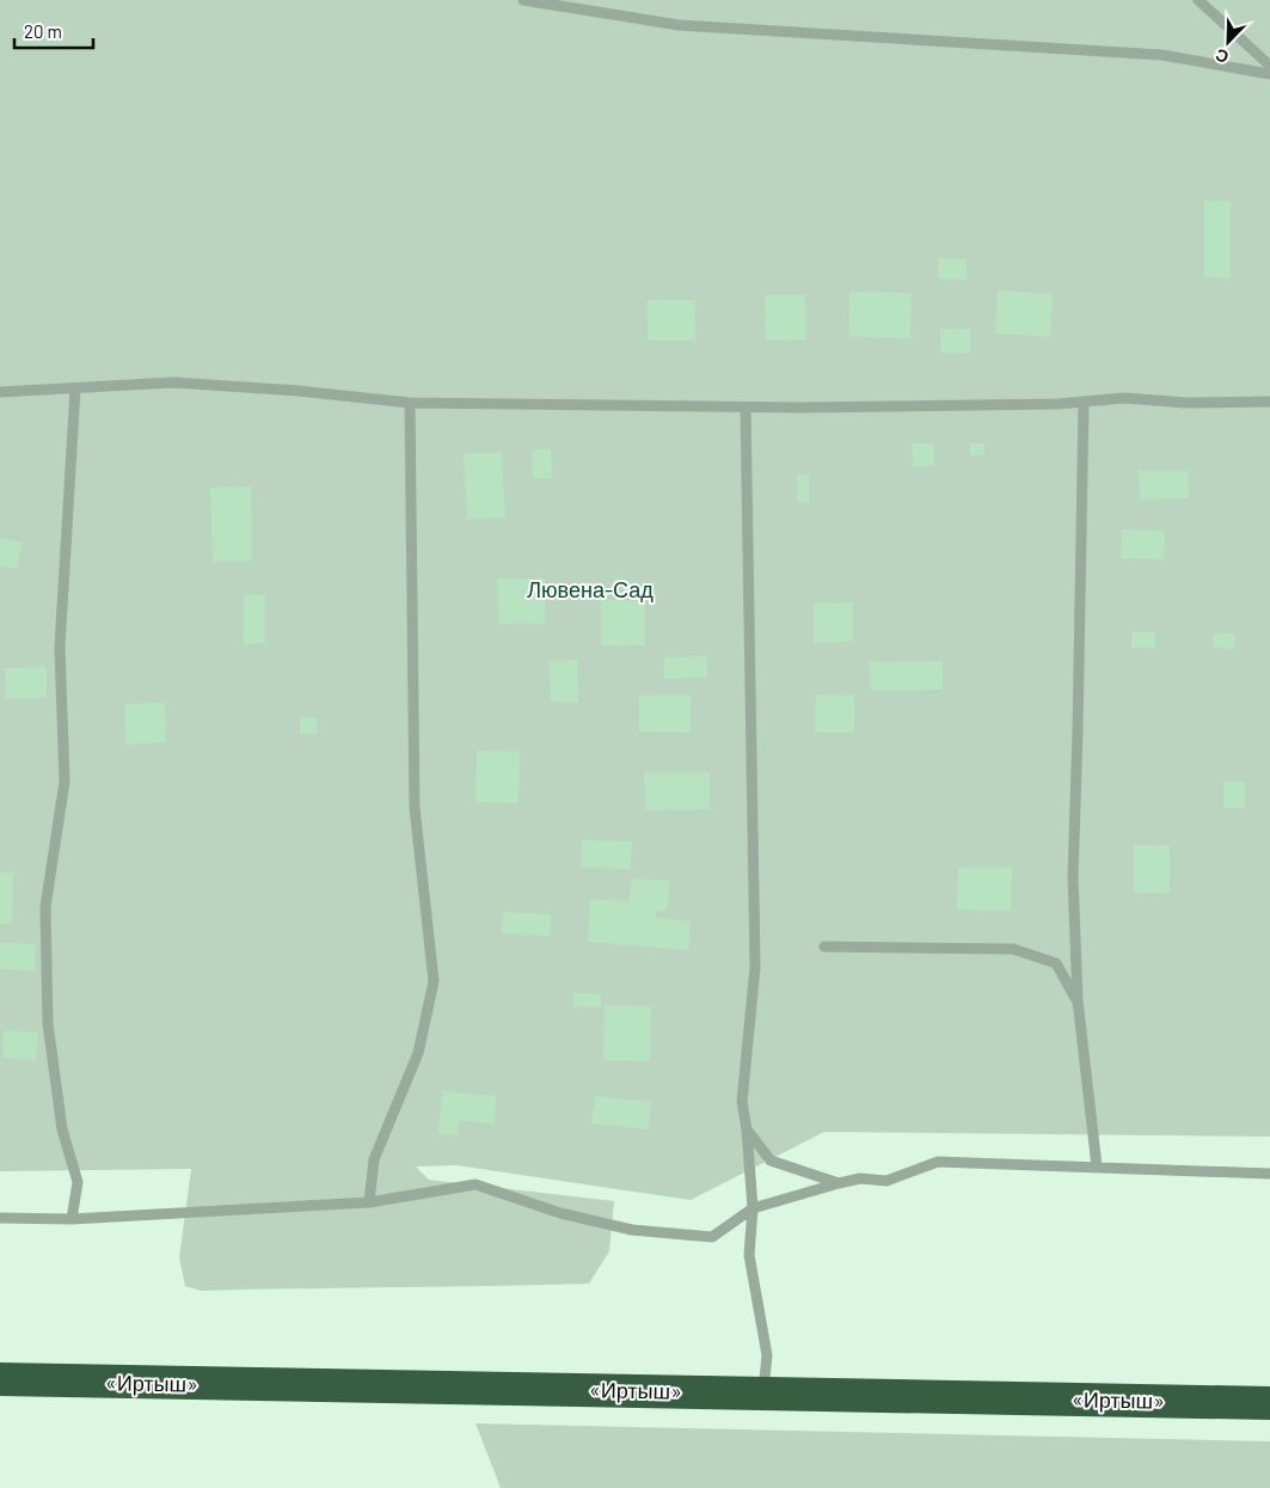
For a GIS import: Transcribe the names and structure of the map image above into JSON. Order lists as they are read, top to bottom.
{
  "streets": {
    "highway": ["«Иртыш»"]
  },
  "parks": ["Лювена-Сад"],
  "scale_bar": "20 m",
  "north": "bottom left"
}
